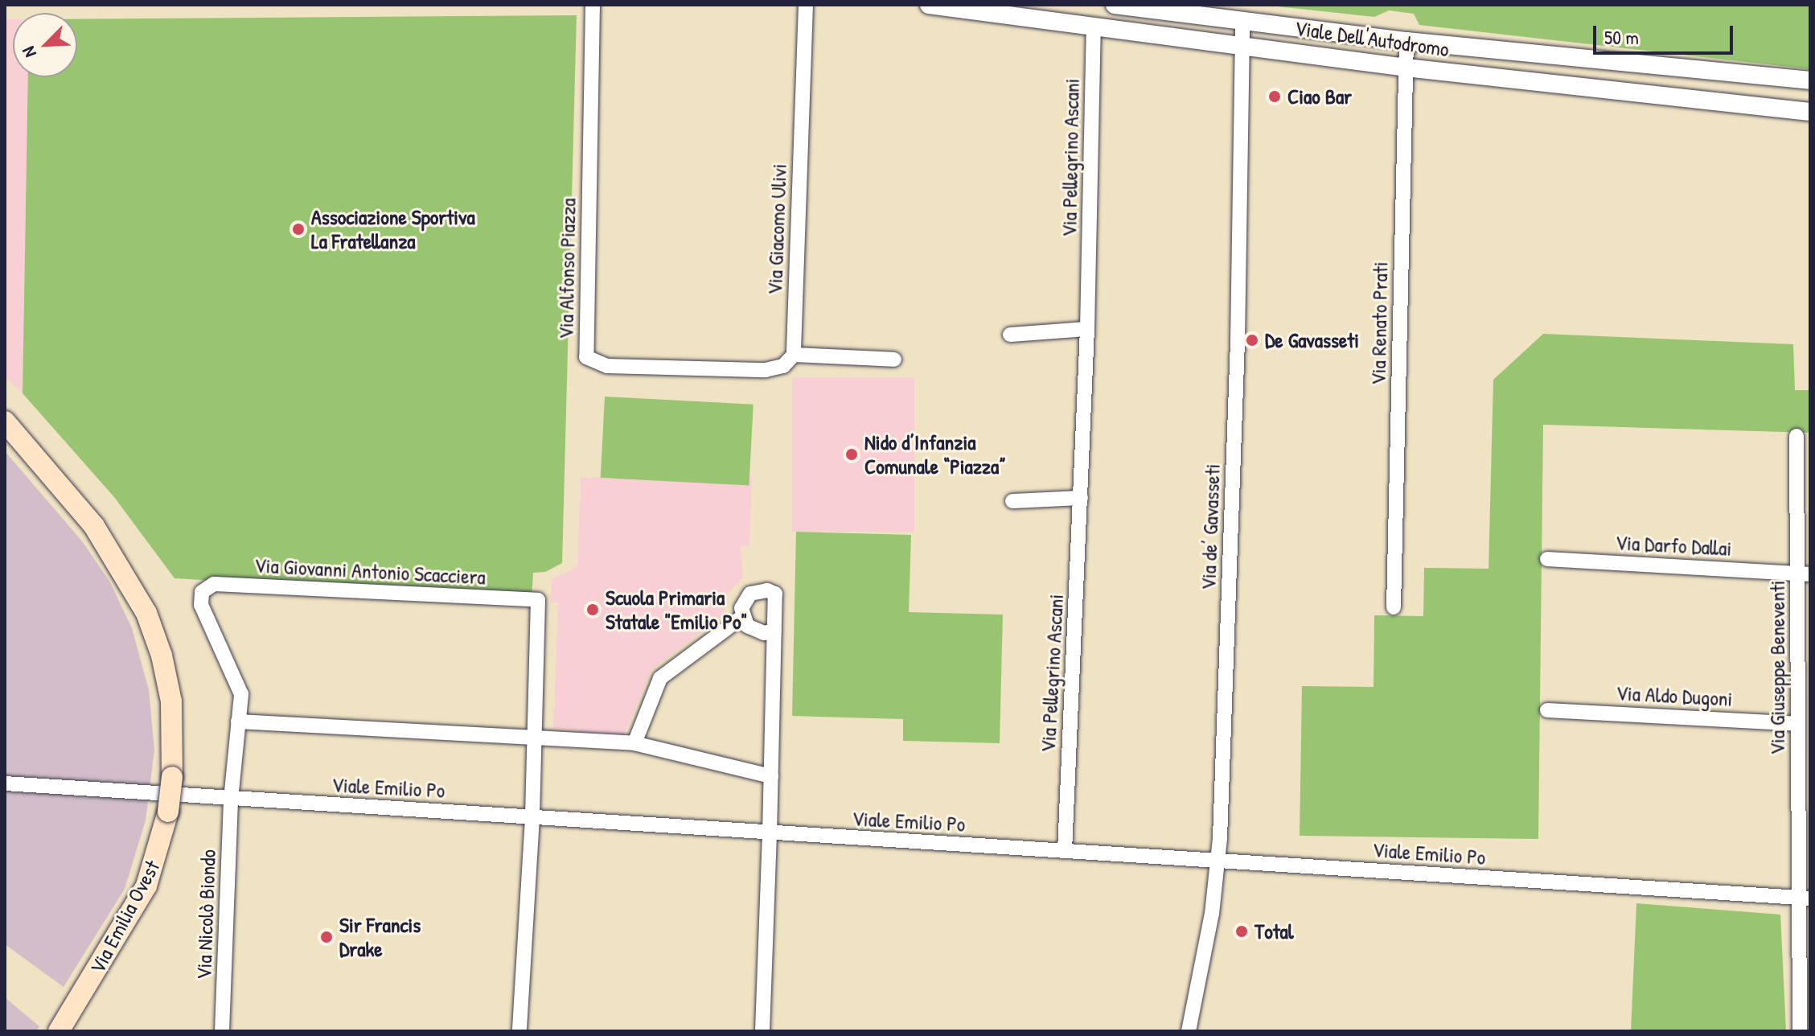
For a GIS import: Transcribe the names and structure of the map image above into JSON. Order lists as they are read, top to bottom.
{
  "streets": {
    "main road": ["Via Emilia Ovest"],
    "street": [
      "Viale Dell'Autodromo",
      "Via Pellegrino Ascani",
      "Via Giacomo Ulivi",
      "Via Alfonso Piazza",
      "Via Renato Prati",
      "Via de’ Gavasseti",
      "Via Darfo Dallai",
      "Via Giovanni Antonio Scacciera",
      "Via Giuseppe Beneventi",
      "Via Aldo Dugoni",
      "Viale Emilio Po",
      "Via Nicolò Biondo"
    ]
  },
  "crossings": [
    ["Viale Dell'Autodromo", "Via Pellegrino Ascani"],
    ["Viale Dell'Autodromo", "Via Renato Prati"],
    ["Viale Dell'Autodromo", "Via de’ Gavasseti"],
    ["Via Pellegrino Ascani", "Viale Emilio Po"],
    ["Via Giacomo Ulivi", "Via Alfonso Piazza"],
    ["Via de’ Gavasseti", "Viale Emilio Po"],
    ["Via Darfo Dallai", "Via Giuseppe Beneventi"],
    ["Via Giovanni Antonio Scacciera", "Viale Emilio Po"],
    ["Via Giovanni Antonio Scacciera", "Via Nicolò Biondo"],
    ["Via Giuseppe Beneventi", "Via Aldo Dugoni"],
    ["Via Giuseppe Beneventi", "Viale Emilio Po"],
    ["Viale Emilio Po", "Via Nicolò Biondo"]
  ],
  "places": [
    "Ciao Bar",
    "Associazione Sportiva La Fratellanza",
    "De Gavasseti",
    "Nido d’Infanzia Comunale “Piazza”",
    "Scuola Primaria Statale \"Emilio Po\"",
    "Total",
    "Sir Francis Drake"
  ],
  "scale_bar": "50 m",
  "north": "bottom left"
}
